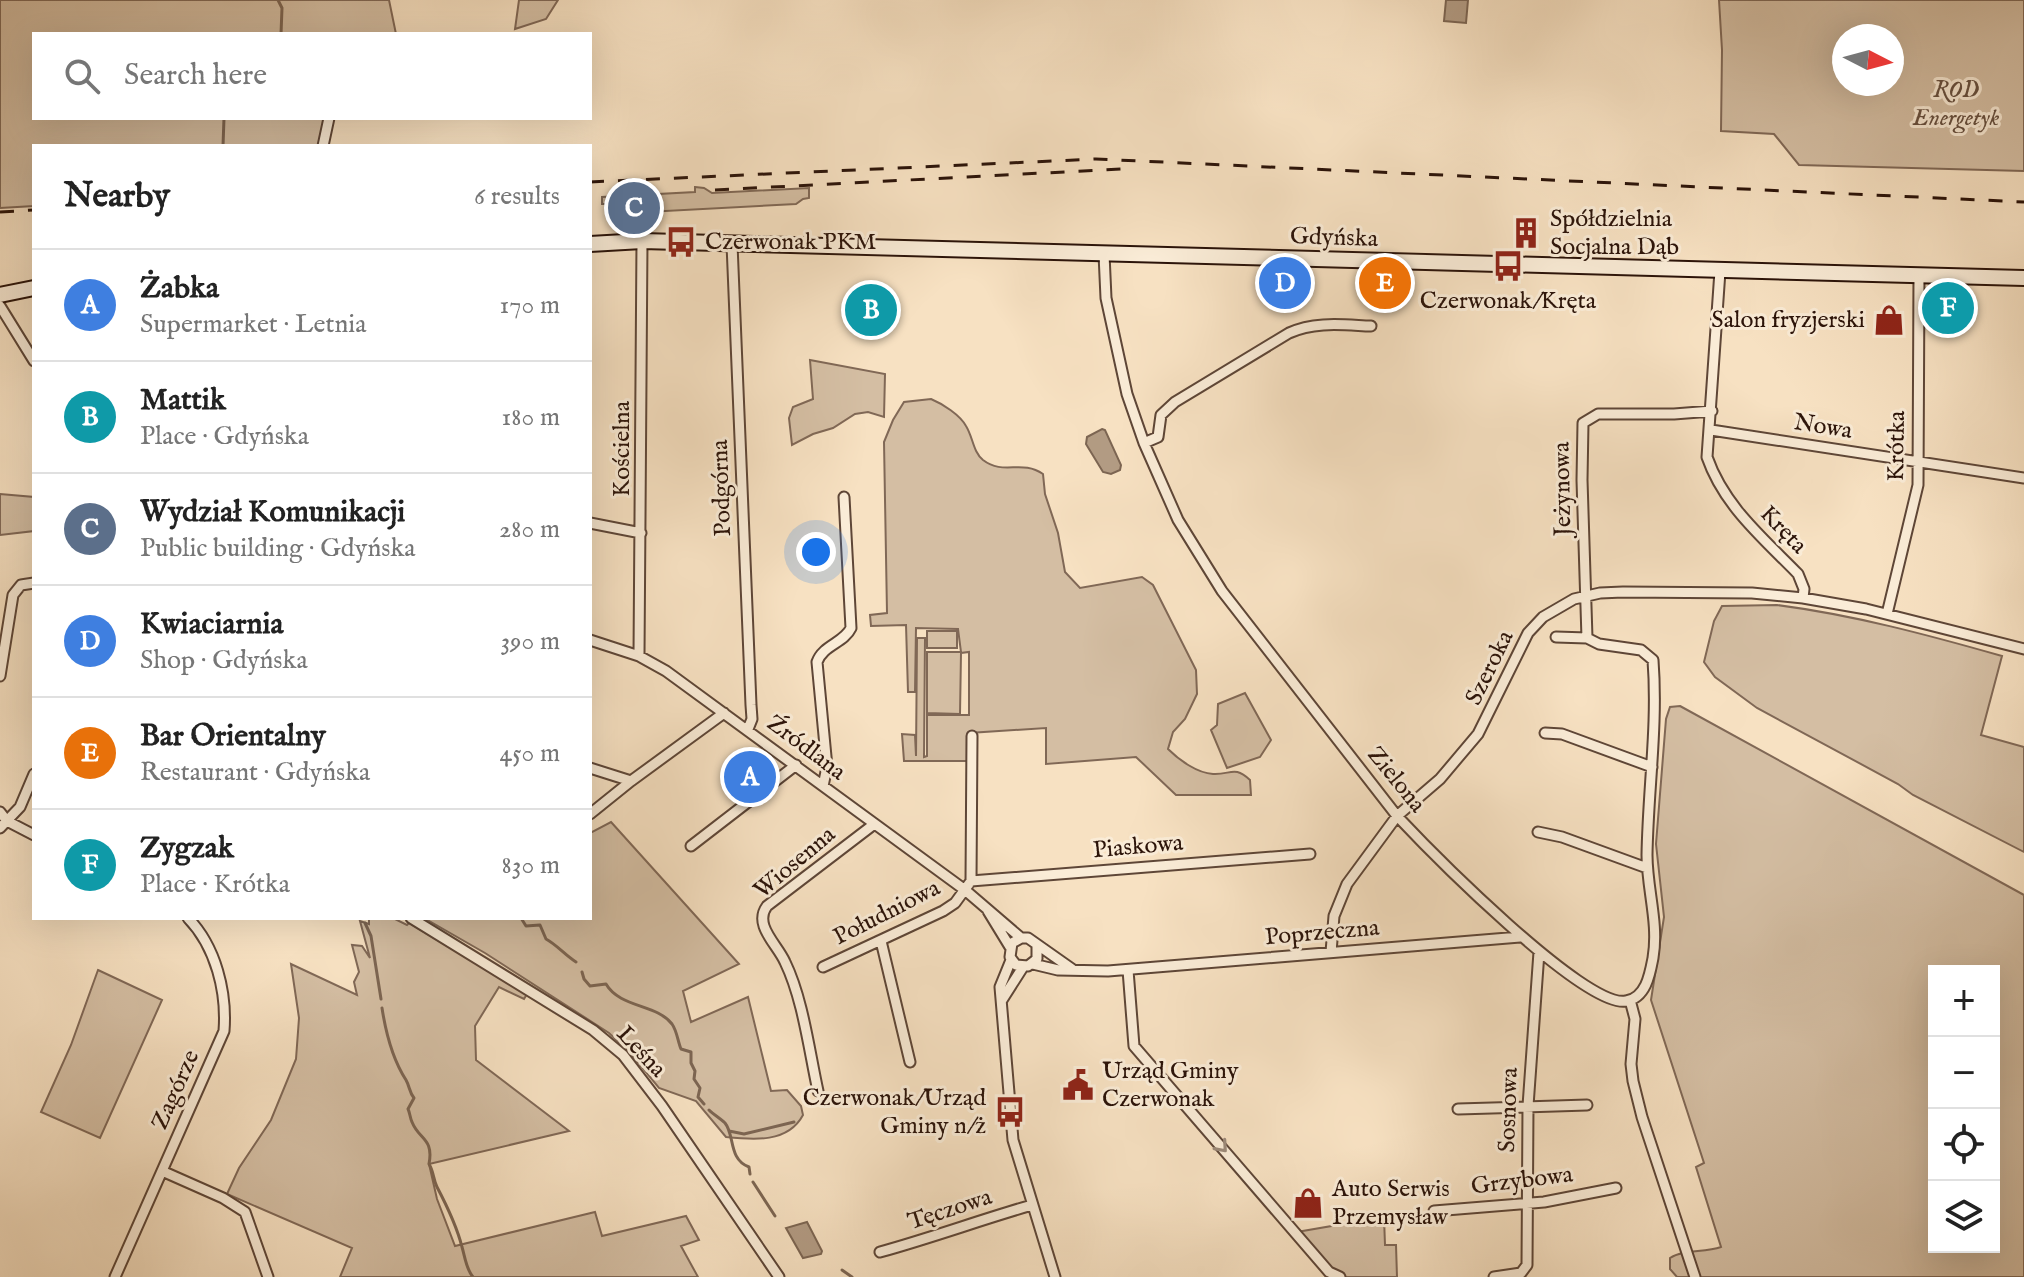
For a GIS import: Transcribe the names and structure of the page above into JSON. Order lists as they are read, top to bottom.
{
  "streets": {
    "main road": ["Gdyńska"],
    "street": [
      "Nowa",
      "Krótka",
      "Kościelna",
      "Podgórna",
      "Jeżynowa",
      "Kręta",
      "Szeroka",
      "Źródlana",
      "Zielona",
      "Piaskowa",
      "Wiosenna",
      "Południowa",
      "Poprzeczna",
      "Leśna",
      "Zagórze",
      "Sosnowa",
      "Grzybowa",
      "Tęczowa"
    ]
  },
  "crossings": [
    ["Gdyńska", "Krótka"],
    ["Gdyńska", "Kościelna"],
    ["Gdyńska", "Podgórna"],
    ["Gdyńska", "Kręta"],
    ["Gdyńska", "Zielona"],
    ["Nowa", "Krótka"],
    ["Nowa", "Kręta"],
    ["Kościelna", "Źródlana"],
    ["Podgórna", "Źródlana"],
    ["Jeżynowa", "Kręta"],
    ["Jeżynowa", "Szeroka"],
    ["Kręta", "Szeroka"],
    ["Szeroka", "Zielona"],
    ["Szeroka", "Poprzeczna"],
    ["Źródlana", "Piaskowa"],
    ["Źródlana", "Wiosenna"],
    ["Źródlana", "Południowa"],
    ["Źródlana", "Poprzeczna"],
    ["Zielona", "Poprzeczna"],
    ["Zielona", "Sosnowa"],
    ["Piaskowa", "Południowa"],
    ["Sosnowa", "Grzybowa"]
  ],
  "parks": ["ROD Energetyk"],
  "places": {
    "building": ["Spółdzielnia Socjalna Dąb"],
    "bus stop": ["Czerwonak PKM", "Czerwonak/Kręta", "Czerwonak/Urząd Gminy n/ż"],
    "shop": ["Salon fryzjerski", "Auto Serwis Przemysław"],
    "public building": ["Urząd Gminy Czerwonak"]
  },
  "north": "right",
  "page": {
    "search": "Search here",
    "heading": ["Nearby", "6 results"],
    "pins": [
      "C",
      "D",
      "E",
      "F",
      "B",
      "A"
    ],
    "list": [
      {
        "mark": "A",
        "name": "Żabka",
        "note": "Supermarket · Letnia",
        "value": "170 m"
      },
      {
        "mark": "B",
        "name": "Mattik",
        "note": "Place · Gdyńska",
        "value": "180 m"
      },
      {
        "mark": "C",
        "name": "Wydział Komunikacji",
        "note": "Public building · Gdyńska",
        "value": "280 m"
      },
      {
        "mark": "D",
        "name": "Kwiaciarnia",
        "note": "Shop · Gdyńska",
        "value": "390 m"
      },
      {
        "mark": "E",
        "name": "Bar Orientalny",
        "note": "Restaurant · Gdyńska",
        "value": "450 m"
      },
      {
        "mark": "F",
        "name": "Zygzak",
        "note": "Place · Krótka",
        "value": "830 m"
      }
    ],
    "map_buttons": ["+", "−"]
  }
}
